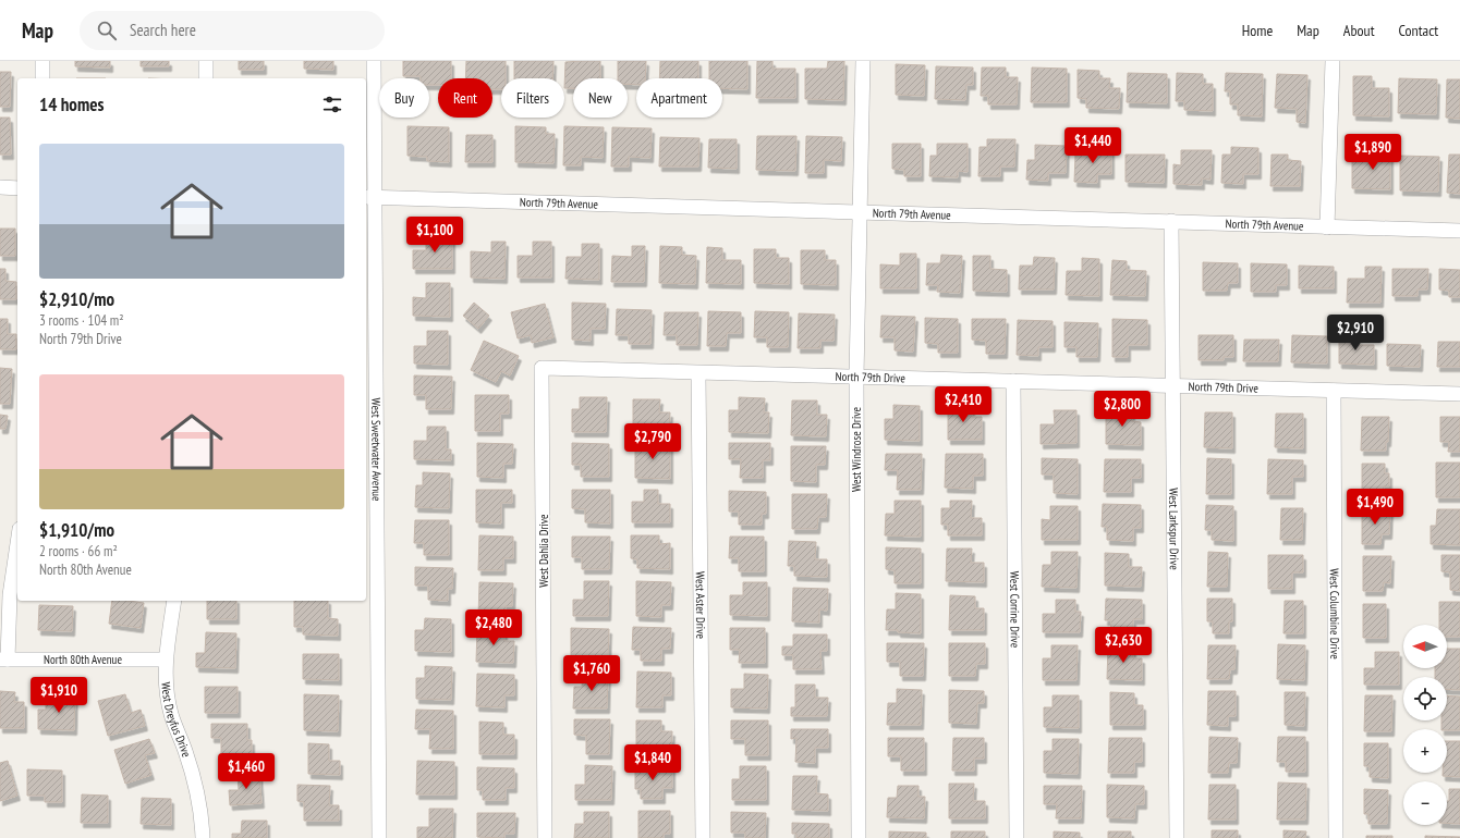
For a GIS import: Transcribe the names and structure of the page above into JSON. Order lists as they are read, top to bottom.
{
  "streets": {
    "street": [
      "North 79th Avenue",
      "North 79th Drive",
      "West Sweetwater Avenue",
      "West Windrose Drive",
      "West Larkspur Drive",
      "West Dahlia Drive",
      "West Aster Drive",
      "West Corrine Drive",
      "West Columbine Drive",
      "North 80th Avenue",
      "West Dreyfus Drive"
    ]
  },
  "crossings": [
    ["North 79th Avenue", "West Sweetwater Avenue"],
    ["North 79th Avenue", "West Windrose Drive"],
    ["North 79th Avenue", "West Larkspur Drive"],
    ["North 79th Drive", "West Windrose Drive"],
    ["North 79th Drive", "West Larkspur Drive"],
    ["North 79th Drive", "West Dahlia Drive"],
    ["North 79th Drive", "West Aster Drive"],
    ["North 79th Drive", "West Corrine Drive"],
    ["North 79th Drive", "West Columbine Drive"],
    ["North 80th Avenue", "West Dreyfus Drive"]
  ],
  "north": "left",
  "page": {
    "header": "Map",
    "search": "Search here",
    "nav": [
      "Home",
      "Map",
      "About",
      "Contact"
    ],
    "chip": [
      "Buy",
      "Rent",
      "Filters",
      "New",
      "Apartment"
    ],
    "heading": "14 homes",
    "price": [
      "$1,440",
      "$1,890",
      "$1,100",
      "$2,910",
      "$2,410",
      "$2,800",
      "$2,790",
      "$1,490",
      "$2,480",
      "$2,630",
      "$1,760",
      "$1,910",
      "$1,840",
      "$1,460"
    ],
    "list": [
      {
        "name": "$2,910/mo",
        "note": "3 rooms · 104 m² · North 79th Drive"
      },
      {
        "name": "$1,910/mo",
        "note": "2 rooms · 66 m² · North 80th Avenue"
      }
    ],
    "map_buttons": ["+", "−"]
  }
}
